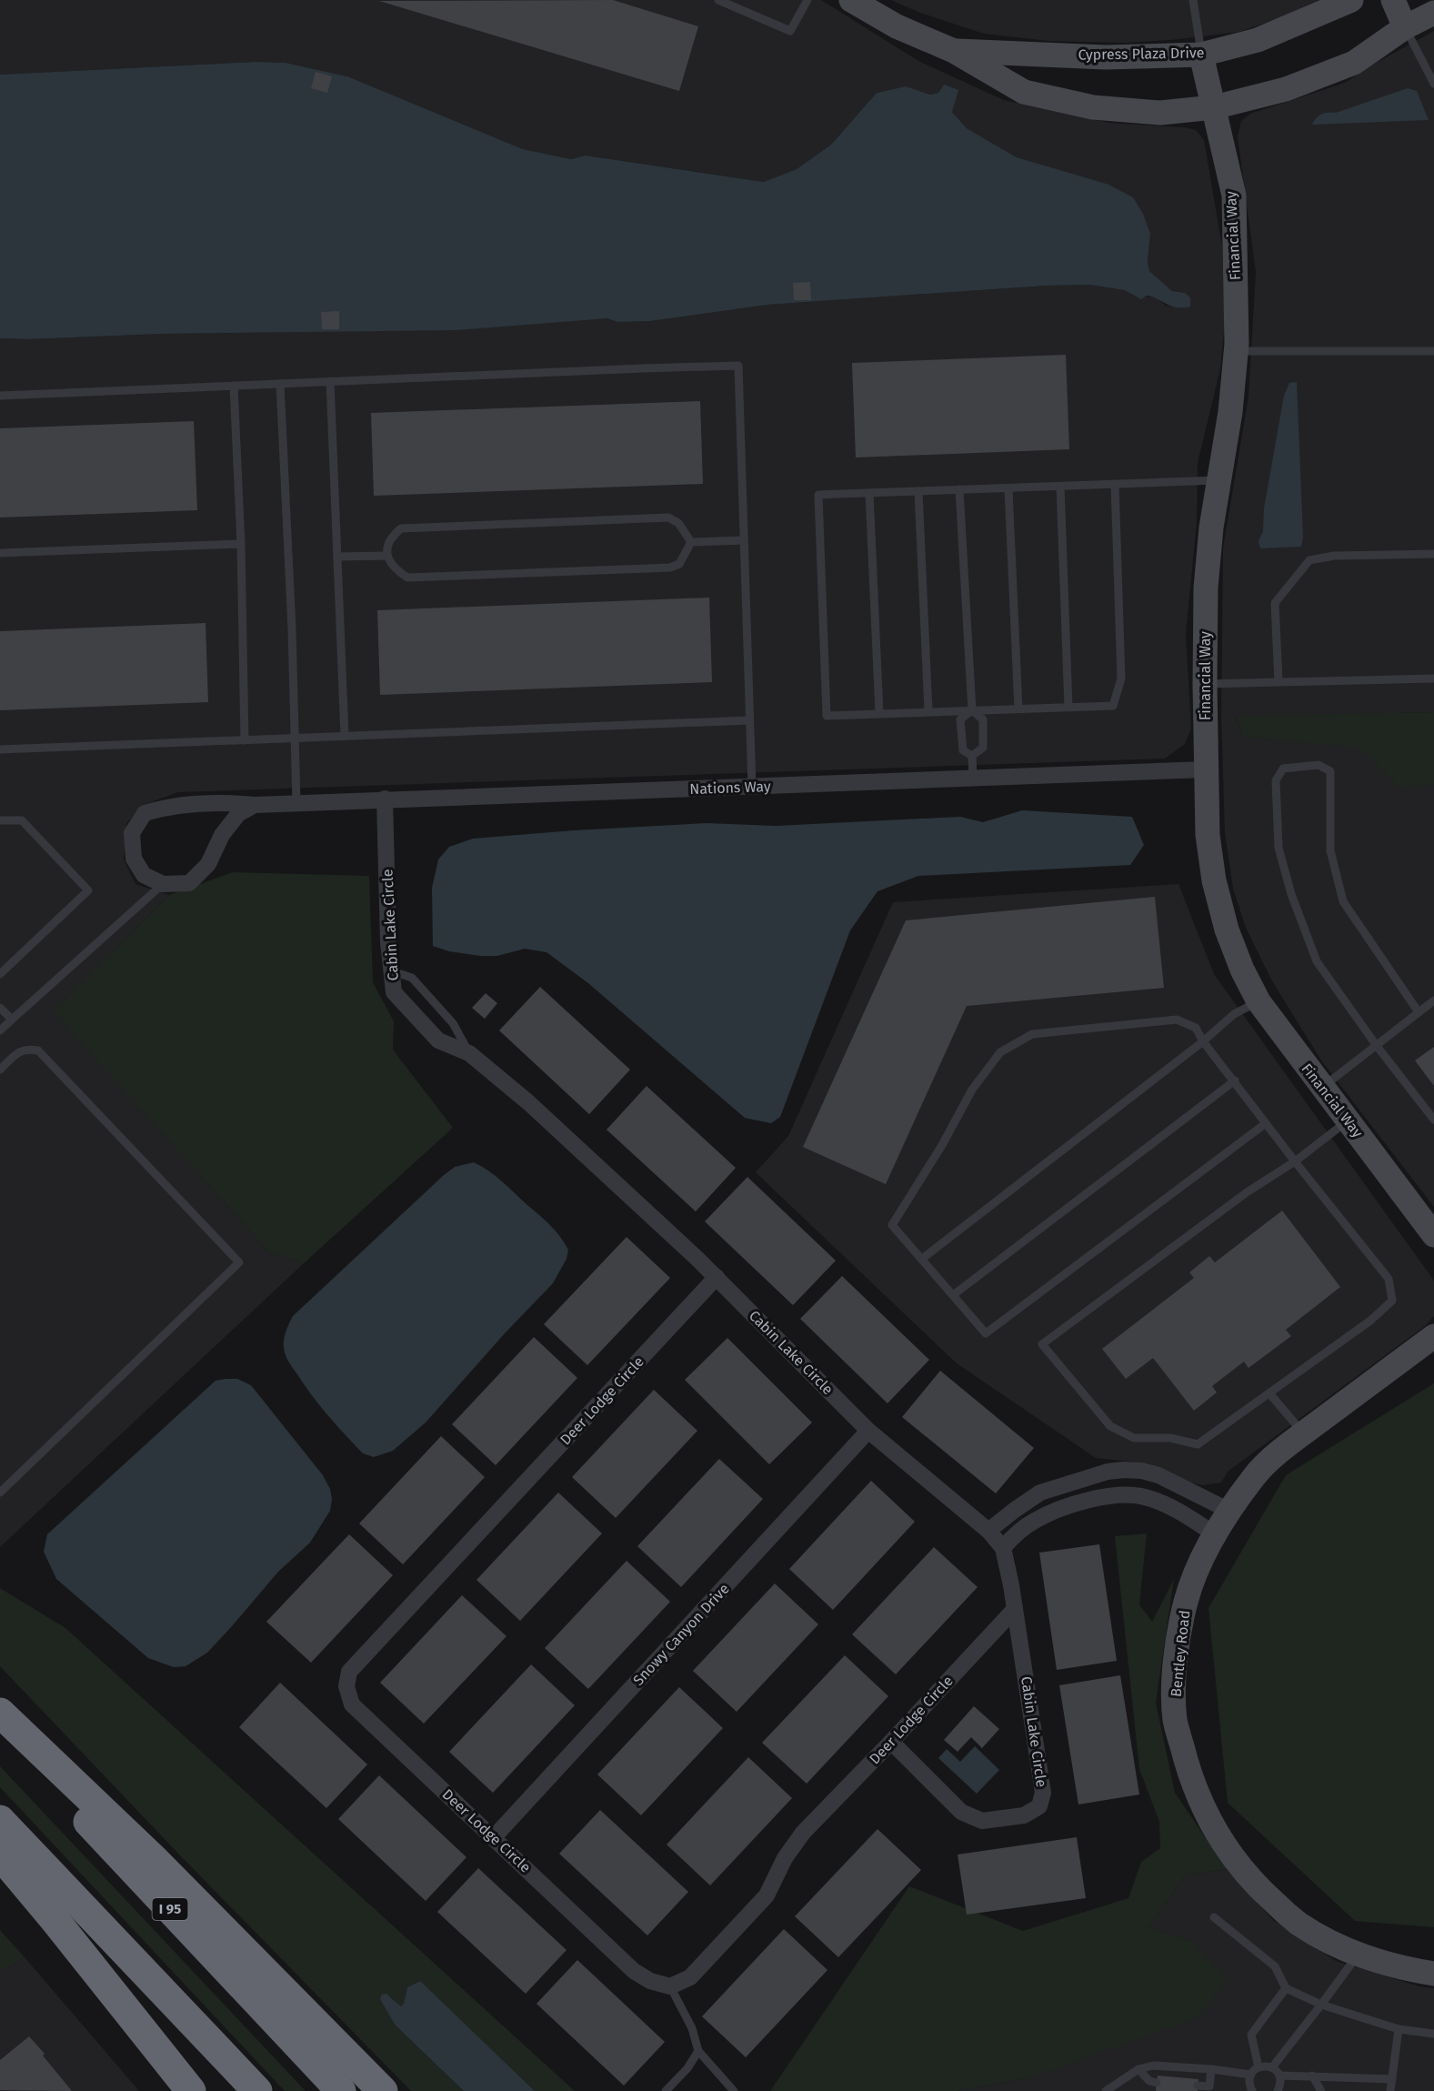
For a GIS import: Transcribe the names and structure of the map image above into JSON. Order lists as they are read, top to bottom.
{
  "streets": {
    "highway": ["I 95"],
    "street": [
      "Cypress Plaza Drive",
      "Financial Way",
      "Nations Way",
      "Cabin Lake Circle",
      "Deer Lodge Circle",
      "Snowy Canyon Drive",
      "Bentley Road"
    ]
  },
  "crossings": [
    ["Cypress Plaza Drive", "Financial Way"],
    ["Financial Way", "Nations Way"],
    ["Nations Way", "Cabin Lake Circle"],
    ["Cabin Lake Circle", "Deer Lodge Circle"],
    ["Cabin Lake Circle", "Snowy Canyon Drive"],
    ["Deer Lodge Circle", "Snowy Canyon Drive"]
  ]
}
